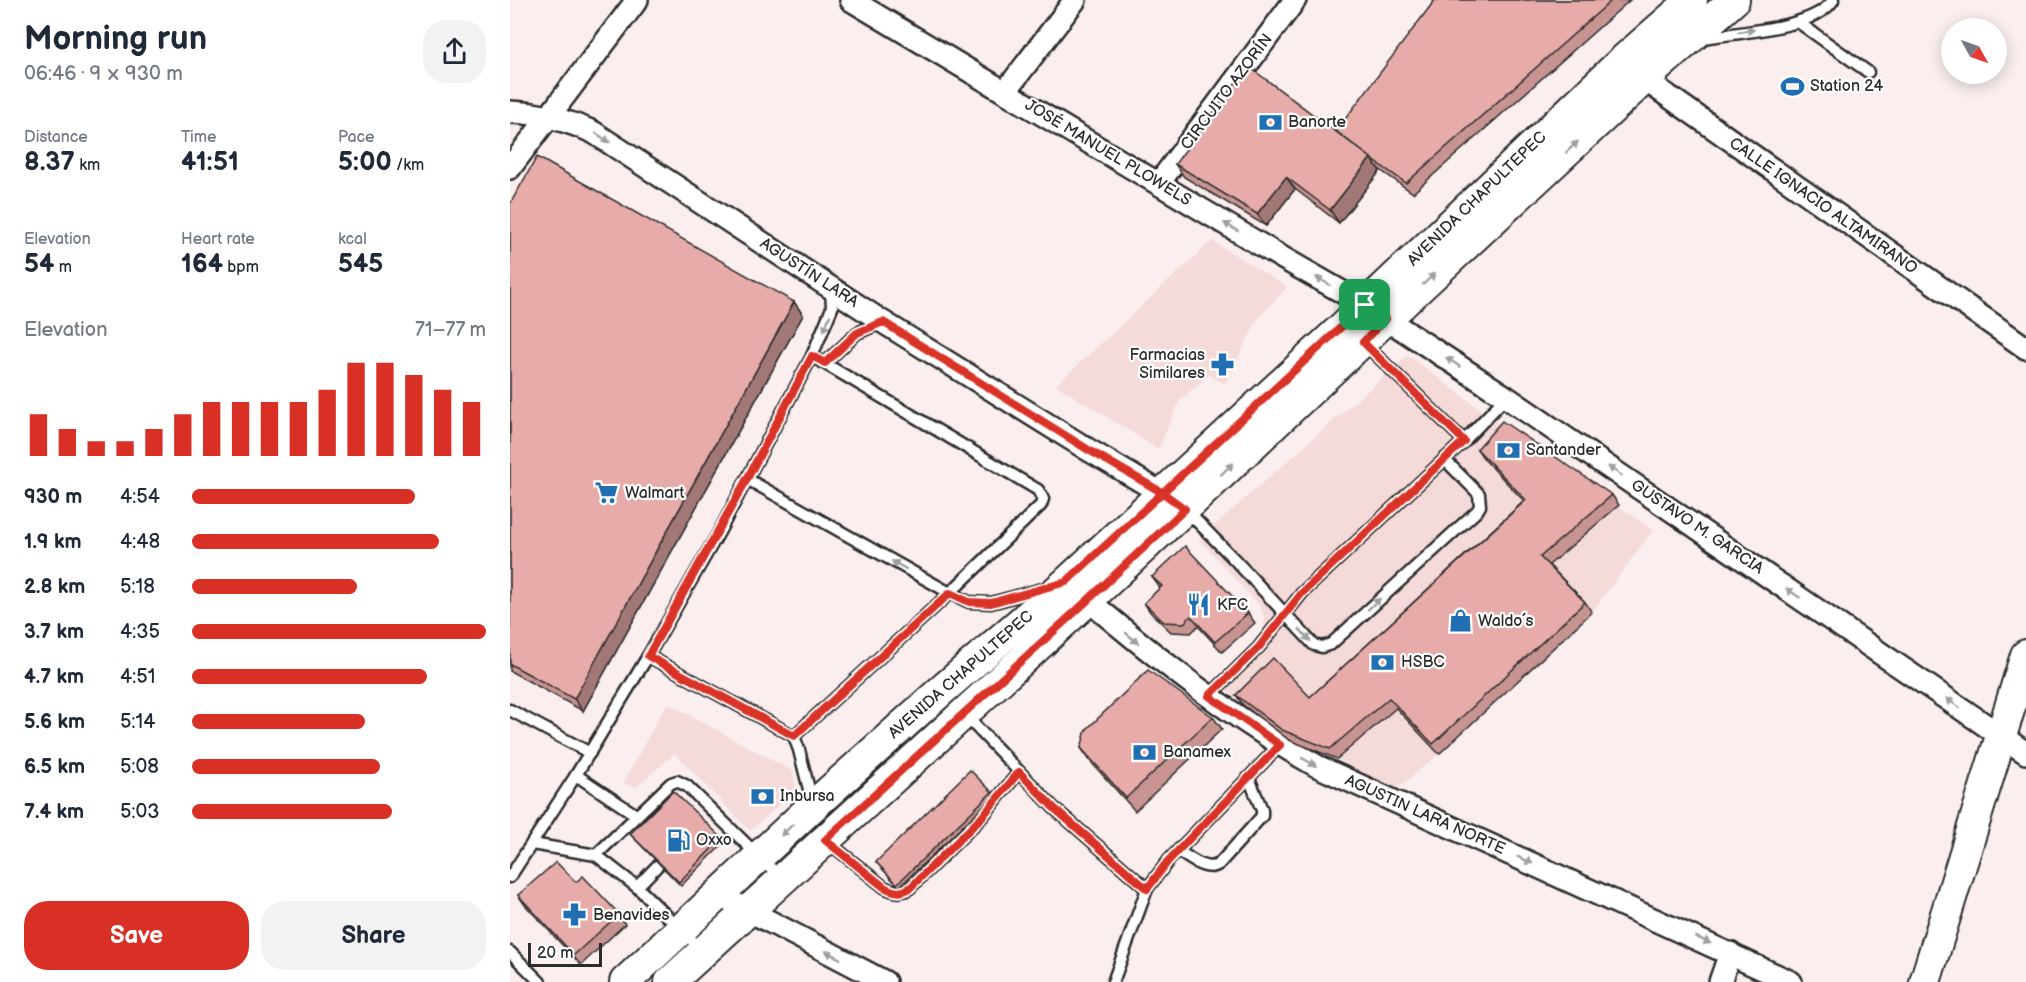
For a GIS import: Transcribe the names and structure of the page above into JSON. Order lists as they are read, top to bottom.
{
  "streets": {
    "main road": ["AVENIDA CHAPULTEPEC"],
    "street": [
      "CIRCUITO AZORÍN",
      "JOSÉ MANUEL PLOWELS",
      "CALLE IGNACIO ALTAMIRANO",
      "AGUSTÍN LARA",
      "GUSTAVO M. GARCIA",
      "AGUSTIN LARA NORTE"
    ]
  },
  "crossings": [
    ["CIRCUITO AZORÍN", "JOSÉ MANUEL PLOWELS"],
    ["JOSÉ MANUEL PLOWELS", "AVENIDA CHAPULTEPEC"],
    ["JOSÉ MANUEL PLOWELS", "GUSTAVO M. GARCIA"],
    ["AVENIDA CHAPULTEPEC", "CALLE IGNACIO ALTAMIRANO"],
    ["AVENIDA CHAPULTEPEC", "AGUSTÍN LARA"],
    ["AVENIDA CHAPULTEPEC", "GUSTAVO M. GARCIA"],
    ["AVENIDA CHAPULTEPEC", "AGUSTIN LARA NORTE"]
  ],
  "one_way": [
    "JOSÉ MANUEL PLOWELS",
    "AGUSTÍN LARA",
    "GUSTAVO M. GARCIA",
    "AGUSTIN LARA NORTE"
  ],
  "places": {
    "sports": ["Station 24"],
    "bank": [
      "Banorte",
      "Santander",
      "HSBC",
      "Banamex",
      "Inbursa"
    ],
    "pharmacy": ["Farmacias Similares", "Benavides"],
    "supermarket": ["Walmart"],
    "restaurant": ["KFC"],
    "shop": ["Waldo´s"],
    "fuel station": ["Oxxo"]
  },
  "scale_bar": "20 m",
  "north": "bottom right",
  "page": {
    "heading": ["Morning run", "06:46 · 9 × 930 m"],
    "stats": [
      ["Distance", "8.37 km"],
      ["Time", "41:51"],
      ["Pace", "5:00 /km"],
      ["Elevation", "54 m"],
      ["Heart rate", "164 bpm"],
      ["kcal", "545"]
    ],
    "chart": ["Elevation", "71–77 m"],
    "list": [
      {
        "name": "930 m",
        "note": "4:54"
      },
      {
        "name": "1.9 km",
        "note": "4:48"
      },
      {
        "name": "2.8 km",
        "note": "5:18"
      },
      {
        "name": "3.7 km",
        "note": "4:35"
      },
      {
        "name": "4.7 km",
        "note": "4:51"
      },
      {
        "name": "5.6 km",
        "note": "5:14"
      },
      {
        "name": "6.5 km",
        "note": "5:08"
      },
      {
        "name": "7.4 km",
        "note": "5:03"
      }
    ],
    "buttons": ["Save", "Share"],
    "scale": "20 m"
  }
}
